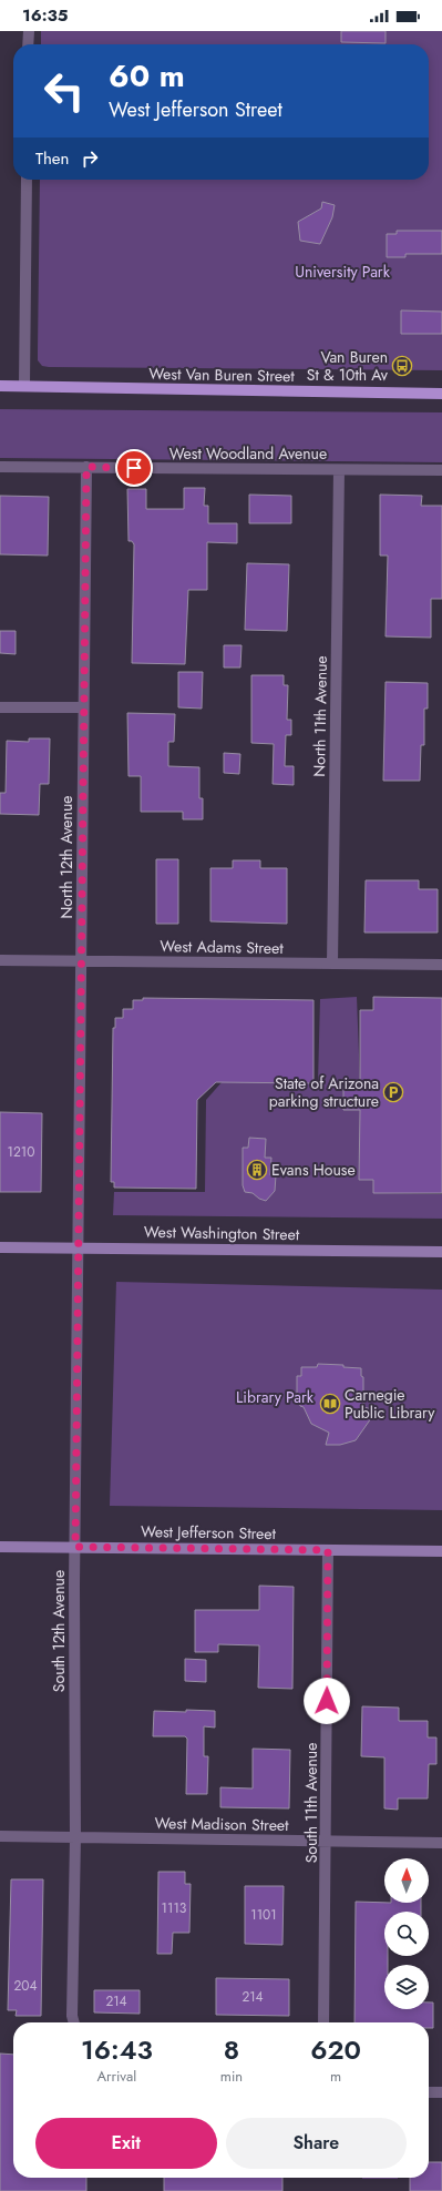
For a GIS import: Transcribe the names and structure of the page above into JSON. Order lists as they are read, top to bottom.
{
  "streets": {
    "main road": ["West Van Buren Street", "West Washington Street", "West Jefferson Street"],
    "street": [
      "West Woodland Avenue",
      "North 11th Avenue",
      "North 12th Avenue",
      "West Adams Street",
      "South 12th Avenue",
      "South 11th Avenue",
      "West Madison Street"
    ]
  },
  "crossings": [
    ["West Woodland Avenue", "North 11th Avenue"],
    ["West Woodland Avenue", "North 12th Avenue"],
    ["North 11th Avenue", "West Adams Street"],
    ["North 12th Avenue", "West Adams Street"],
    ["North 12th Avenue", "West Washington Street"],
    ["North 12th Avenue", "South 12th Avenue"],
    ["West Washington Street", "South 12th Avenue"],
    ["West Jefferson Street", "South 12th Avenue"],
    ["West Jefferson Street", "South 11th Avenue"],
    ["South 12th Avenue", "West Madison Street"],
    ["South 11th Avenue", "West Madison Street"]
  ],
  "parks": ["University Park", "Library Park"],
  "places": {
    "bus stop": ["Van Buren St & 10th Av"],
    "parking": ["State of Arizona parking structure"],
    "building": ["Evans House"],
    "library": ["Carnegie Public Library"]
  },
  "house_numbers": [
    "1210",
    "1113",
    "1101",
    "204",
    "214",
    "214"
  ],
  "north": "top",
  "page": {
    "status": "16:35",
    "turn": ["60 m", "West Jefferson Street"],
    "then": "Then",
    "eta": [
      "16:43",
      "Arrival",
      "8",
      "min",
      "620",
      "m"
    ],
    "buttons": ["Exit", "Share"]
  }
}
